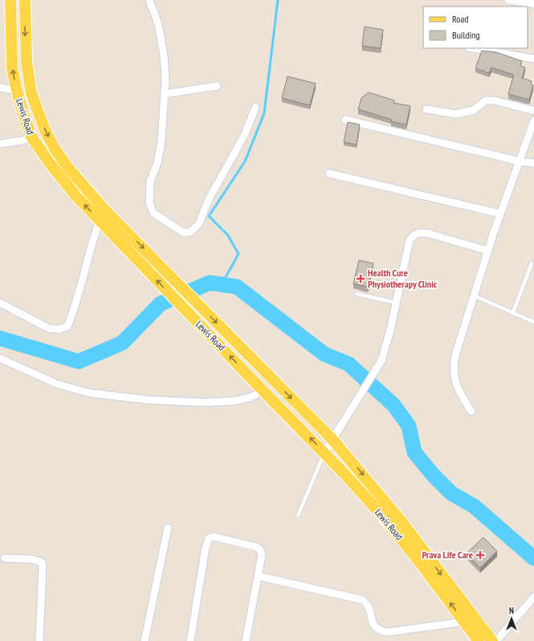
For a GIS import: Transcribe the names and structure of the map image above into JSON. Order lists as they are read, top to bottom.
{
  "streets": {
    "main road": ["Lewis Road"]
  },
  "places": {
    "health": ["Health Cure Physiotherapy Clinic", "Prava Life Care"]
  },
  "legend": ["Road", "Building"],
  "north": "top"
}
